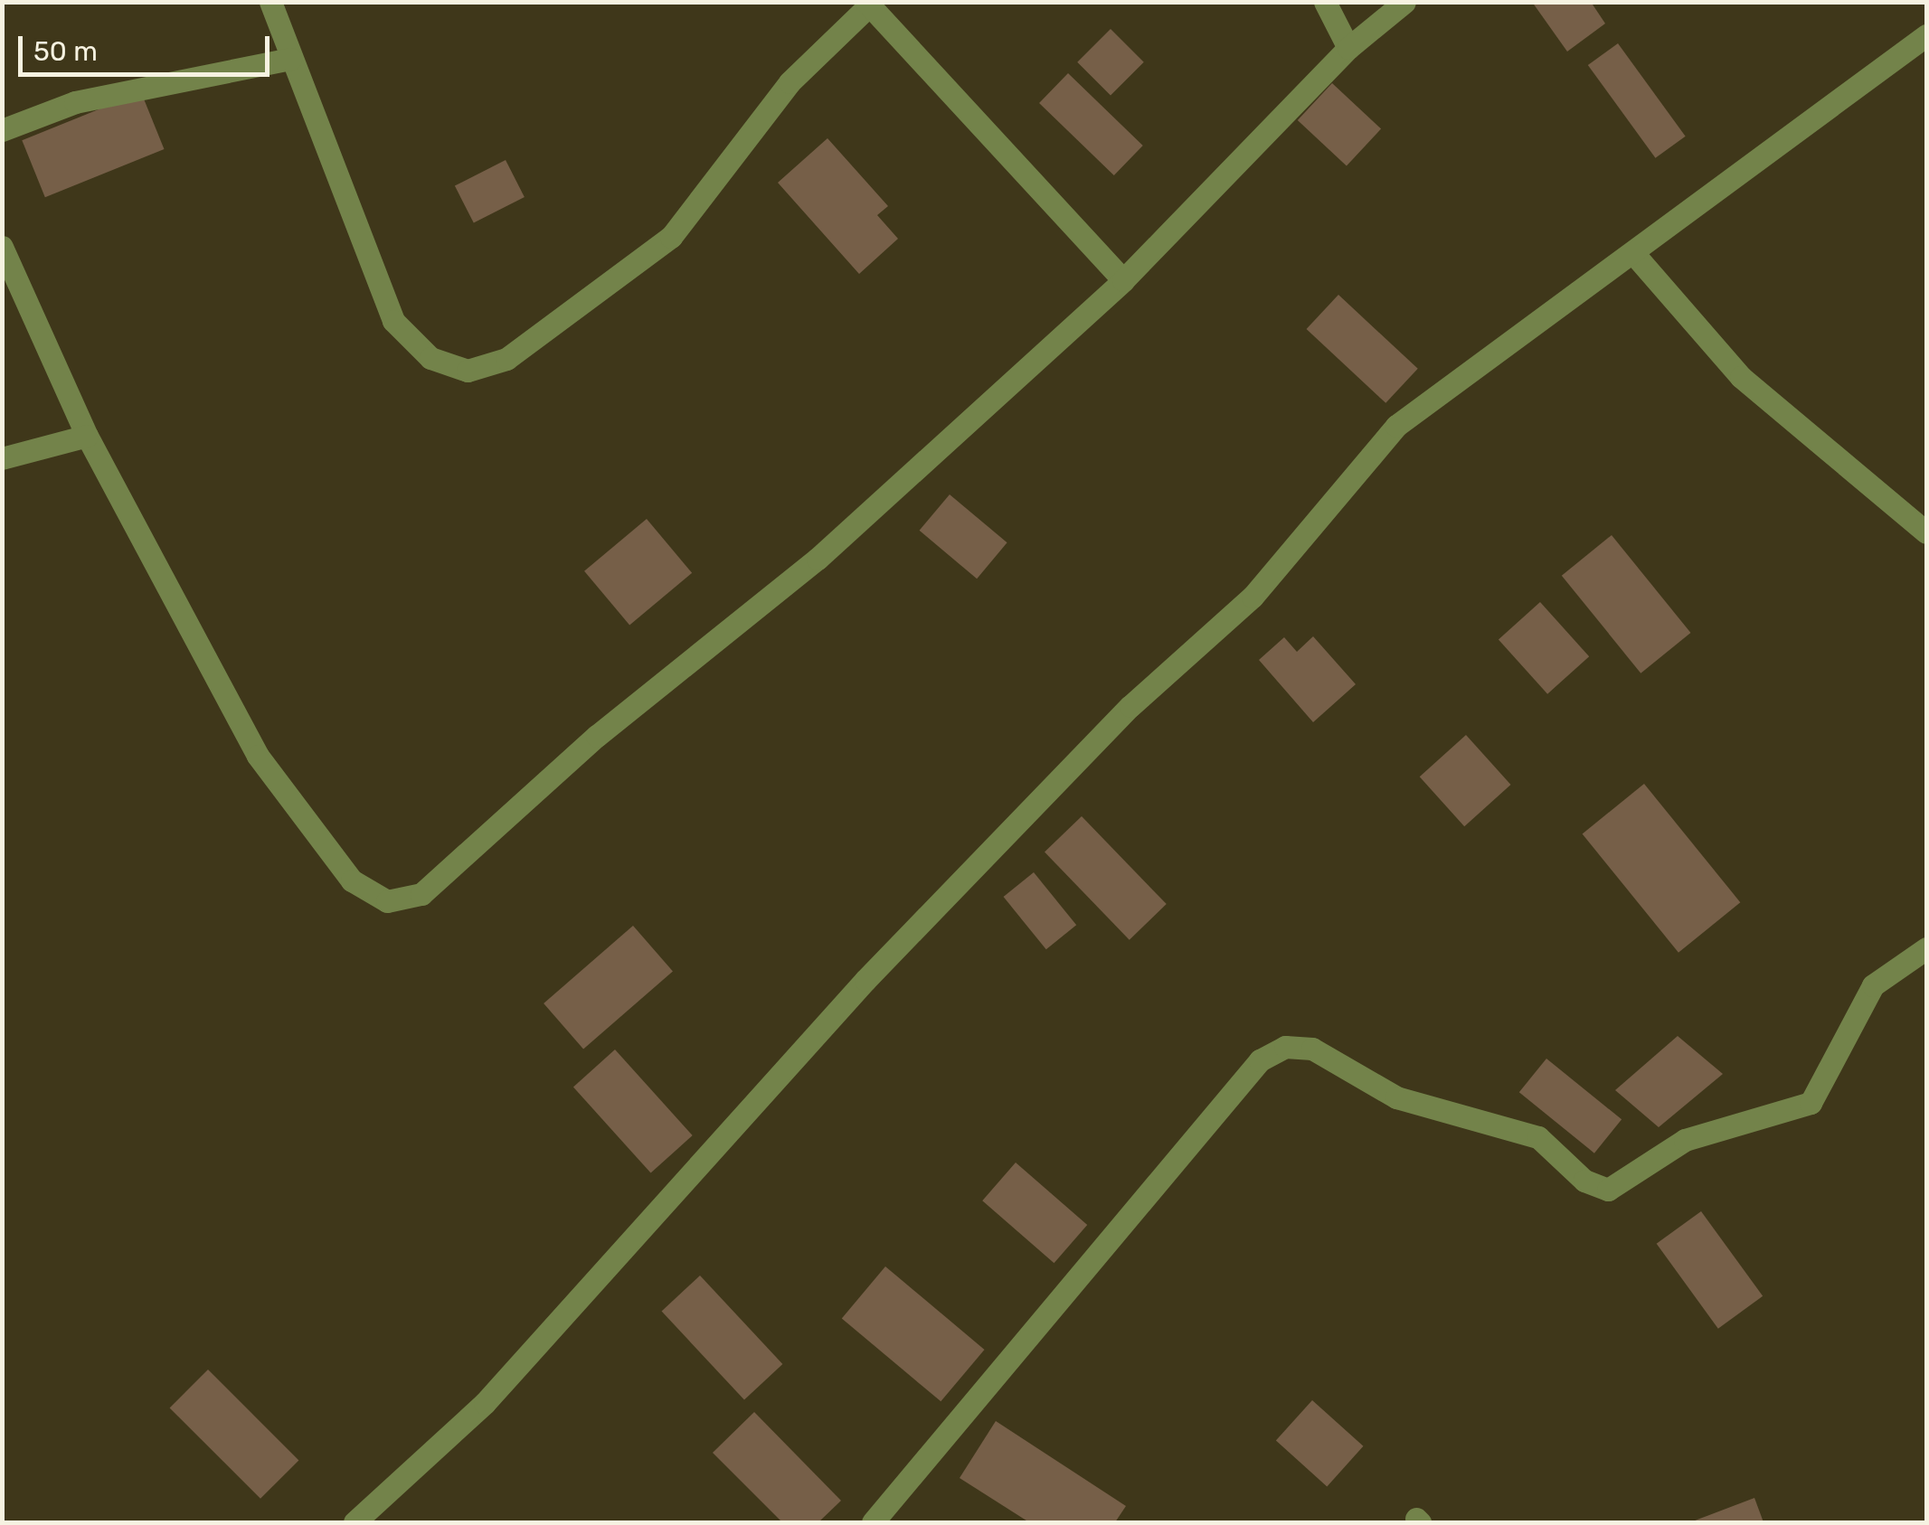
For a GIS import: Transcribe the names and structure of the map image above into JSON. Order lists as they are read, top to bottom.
{
  "scale_bar": "50 m"
}
